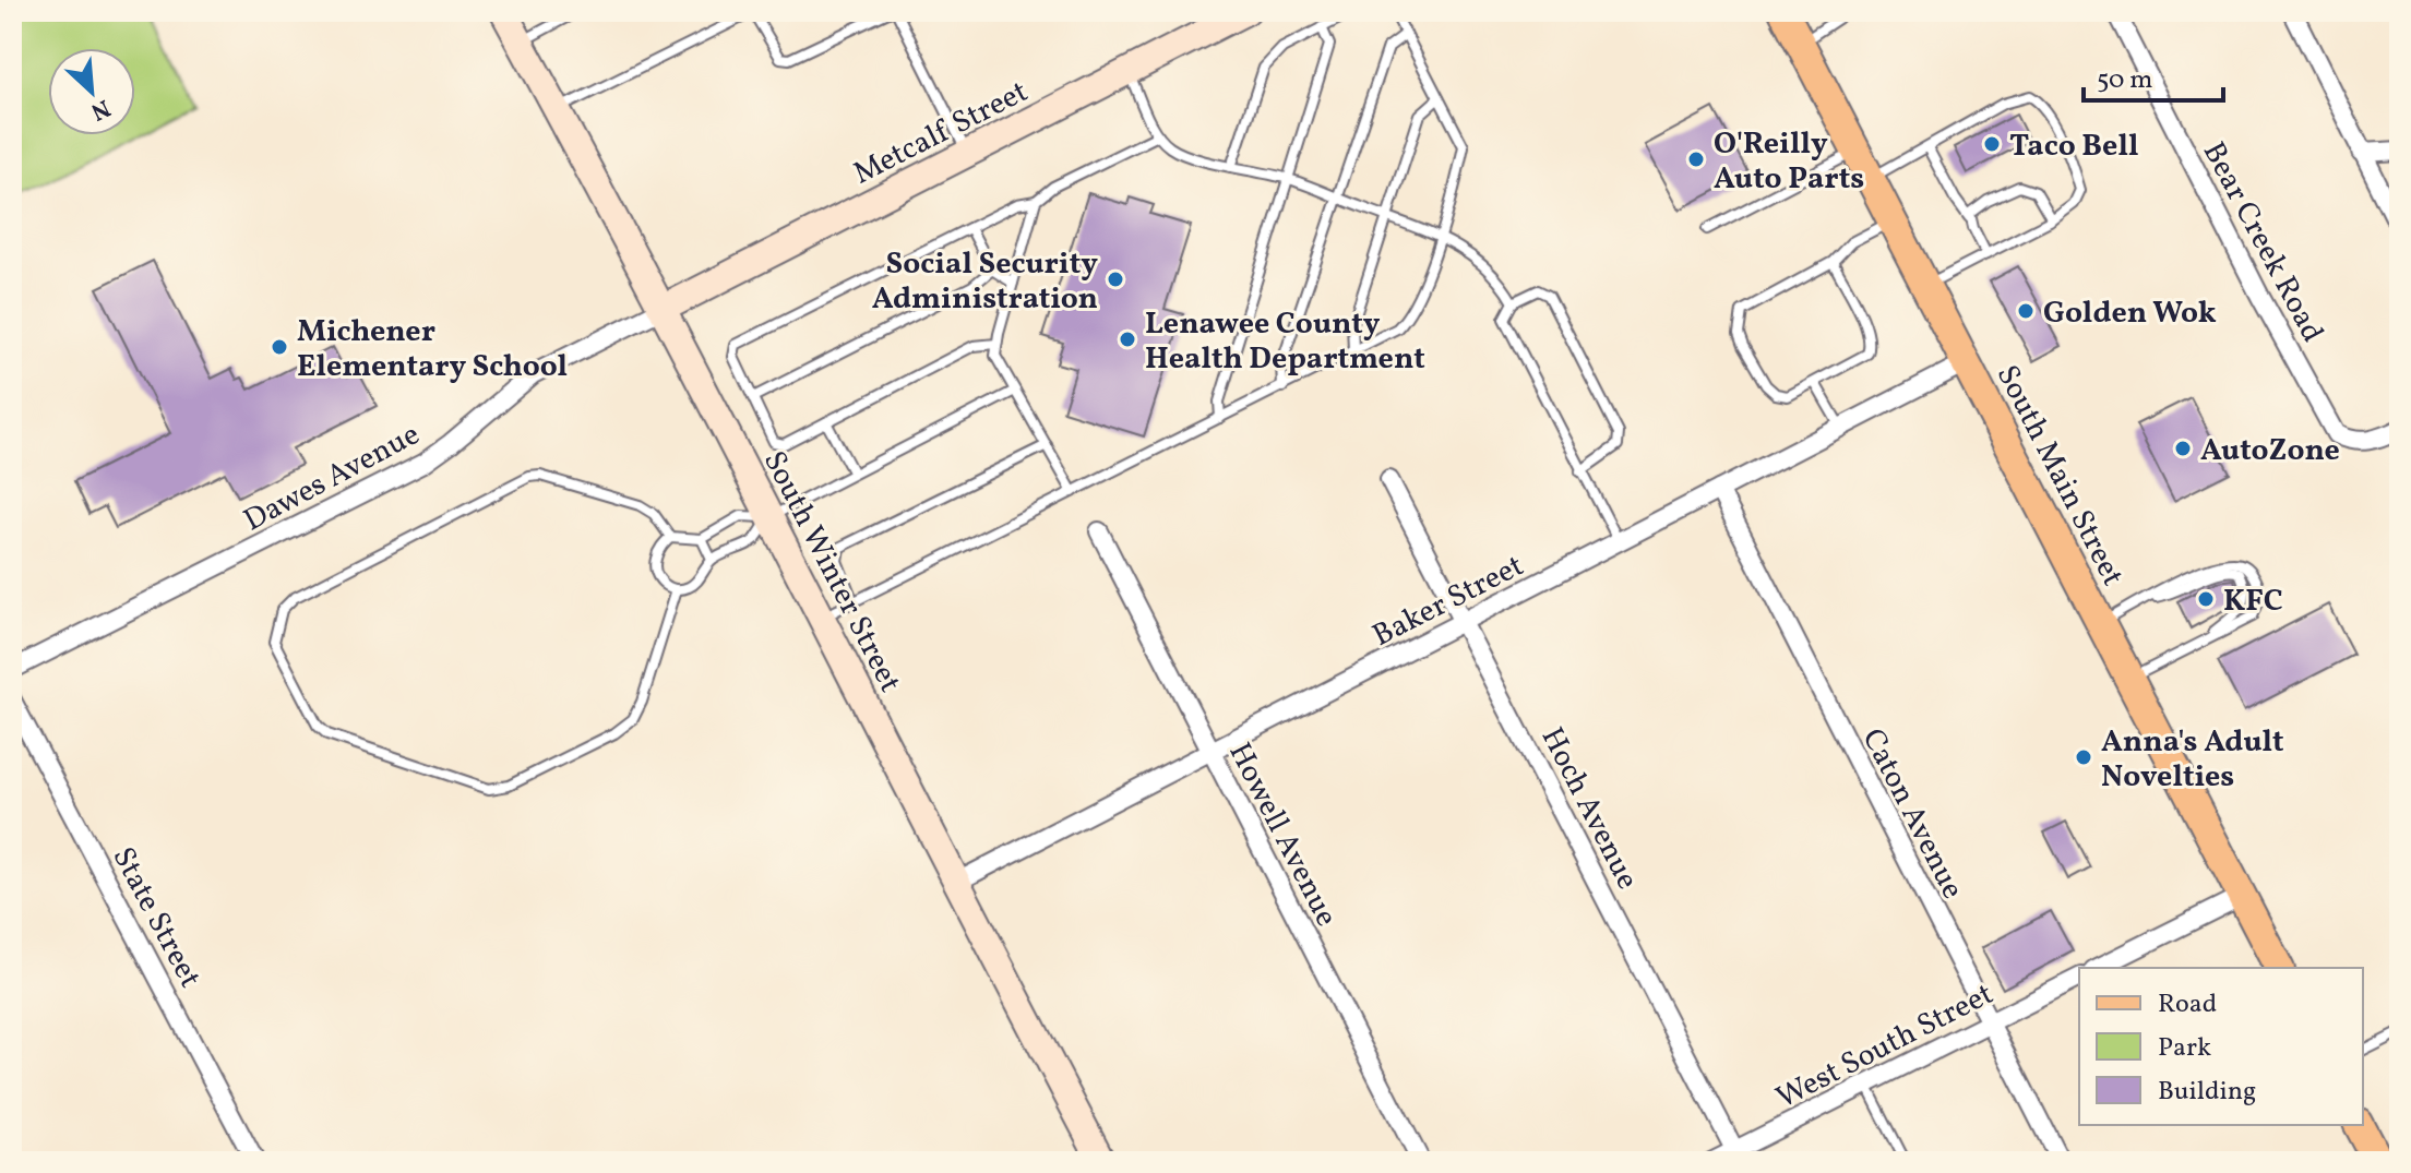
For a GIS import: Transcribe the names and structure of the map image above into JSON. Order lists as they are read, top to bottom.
{
  "streets": {
    "main road": ["South Main Street"],
    "street": [
      "Metcalf Street",
      "Bear Creek Road",
      "Dawes Avenue",
      "South Winter Street",
      "Baker Street",
      "Hoch Avenue",
      "Caton Avenue",
      "Howell Avenue",
      "State Street",
      "West South Street"
    ]
  },
  "crossings": [
    ["Metcalf Street", "Dawes Avenue"],
    ["Metcalf Street", "South Winter Street"],
    ["South Main Street", "Baker Street"],
    ["Dawes Avenue", "South Winter Street"],
    ["South Winter Street", "Baker Street"],
    ["Baker Street", "Hoch Avenue"],
    ["Baker Street", "Caton Avenue"],
    ["Baker Street", "Howell Avenue"],
    ["Hoch Avenue", "West South Street"],
    ["Caton Avenue", "West South Street"]
  ],
  "places": [
    "Taco Bell",
    "O'Reilly Auto Parts",
    "Social Security Administration",
    "Golden Wok",
    "Lenawee County Health Department",
    "Michener Elementary School",
    "AutoZone",
    "KFC",
    "Anna's Adult Novelties"
  ],
  "legend": ["Road", "Park", "Building"],
  "scale_bar": "50 m",
  "north": "bottom right"
}
